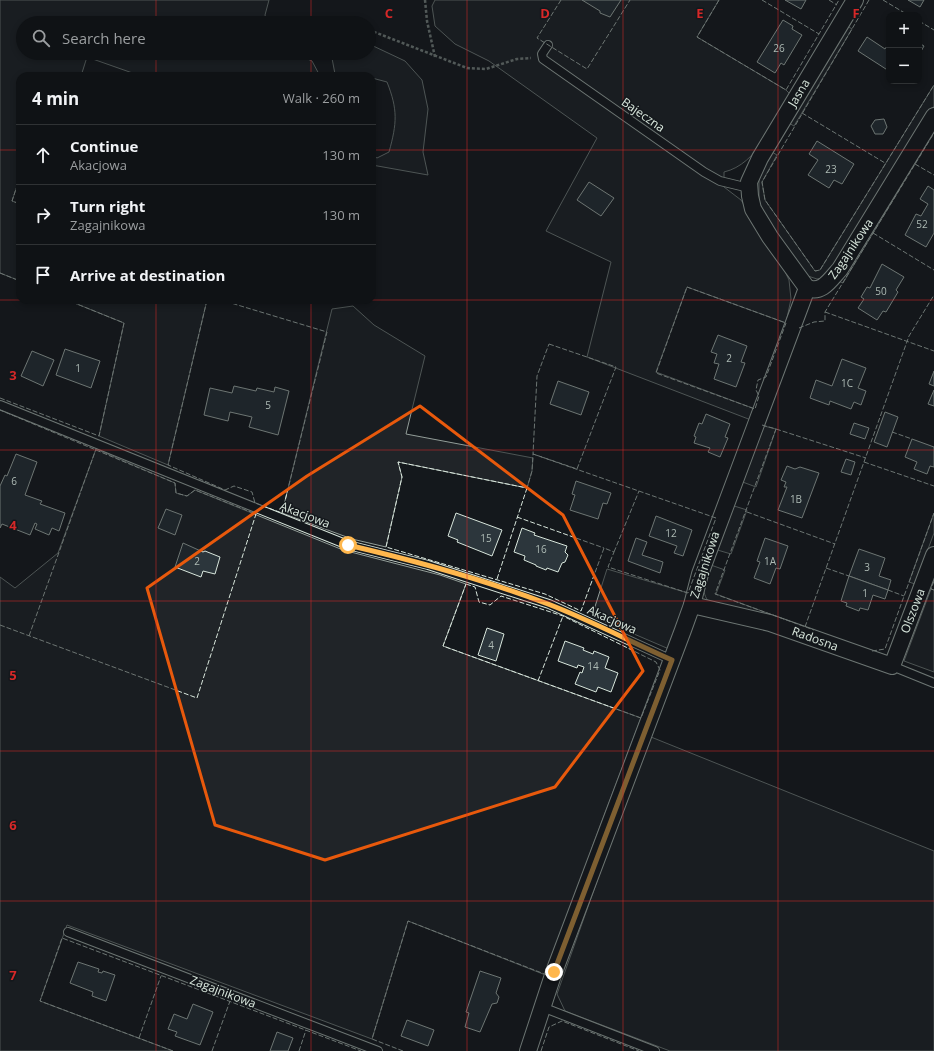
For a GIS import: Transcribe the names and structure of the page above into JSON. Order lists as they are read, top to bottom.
{
  "streets": {
    "street": [
      "Jasna",
      "Zagajnikowa",
      "Olszowa",
      "Radosna"
    ],
    "lane": ["Bajeczna", "Akacjowa"]
  },
  "crossings": [
    ["Jasna", "Bajeczna"],
    ["Zagajnikowa", "Akacjowa"],
    ["Zagajnikowa", "Radosna"],
    ["Olszowa", "Radosna"]
  ],
  "house_numbers": [
    "26",
    "23",
    "52",
    "50",
    "2",
    "1",
    "1C",
    "5",
    "6",
    "1B",
    "12",
    "15",
    "16",
    "2",
    "1A",
    "3",
    "1",
    "4",
    "14"
  ],
  "page": {
    "map_buttons": ["+", "−"],
    "search": "Search here",
    "heading": ["4 min", "Walk · 260 m"],
    "list": [
      ["Continue", "Akacjowa", "130 m"],
      ["Turn right", "Zagajnikowa", "130 m"],
      "Arrive at destination"
    ]
  },
  "grid": {
    "columns": [
      "C",
      "D",
      "E",
      "F"
    ],
    "rows": [
      "3",
      "4",
      "5",
      "6",
      "7"
    ]
  }
}
